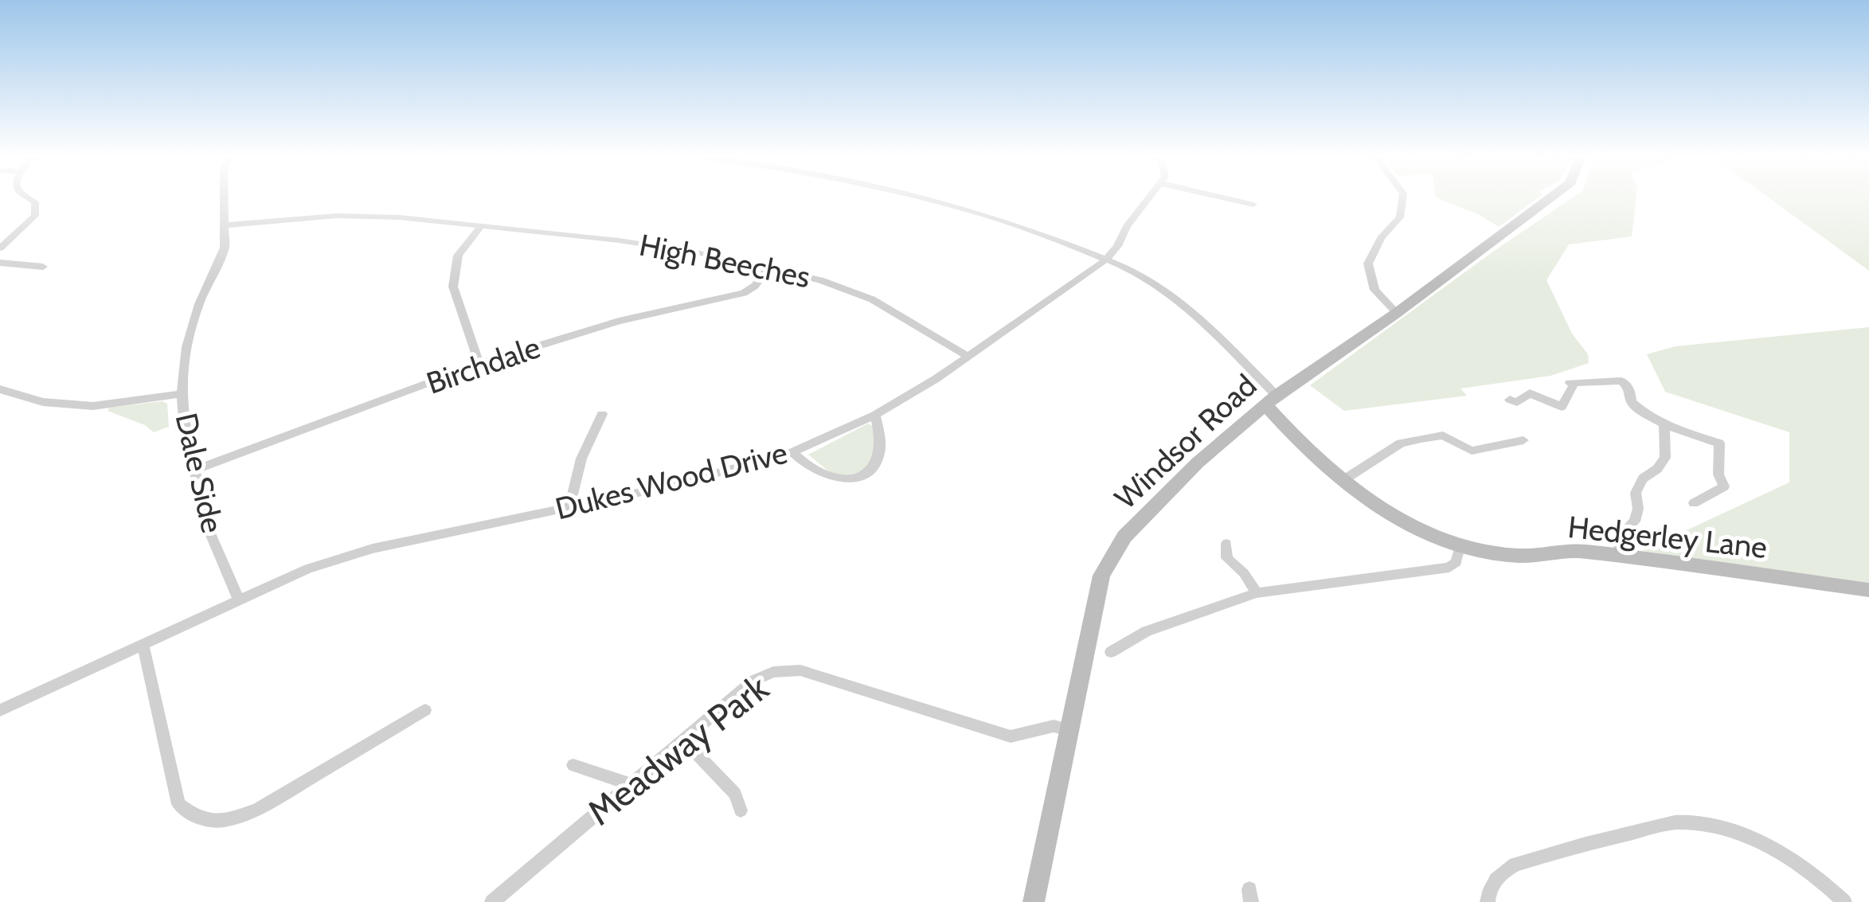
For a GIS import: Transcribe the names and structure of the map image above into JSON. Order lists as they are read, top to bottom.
{
  "streets": {
    "main road": ["Windsor Road", "Hedgerley Lane"],
    "street": [
      "High Beeches",
      "Birchdale",
      "Dale Side",
      "Dukes Wood Drive",
      "Meadway Park"
    ]
  },
  "crossings": [
    ["High Beeches", "Birchdale"],
    ["High Beeches", "Dale Side"],
    ["High Beeches", "Dukes Wood Drive"],
    ["Birchdale", "Dale Side"],
    ["Windsor Road", "Hedgerley Lane"],
    ["Windsor Road", "Meadway Park"],
    ["Dale Side", "Dukes Wood Drive"]
  ]
}
